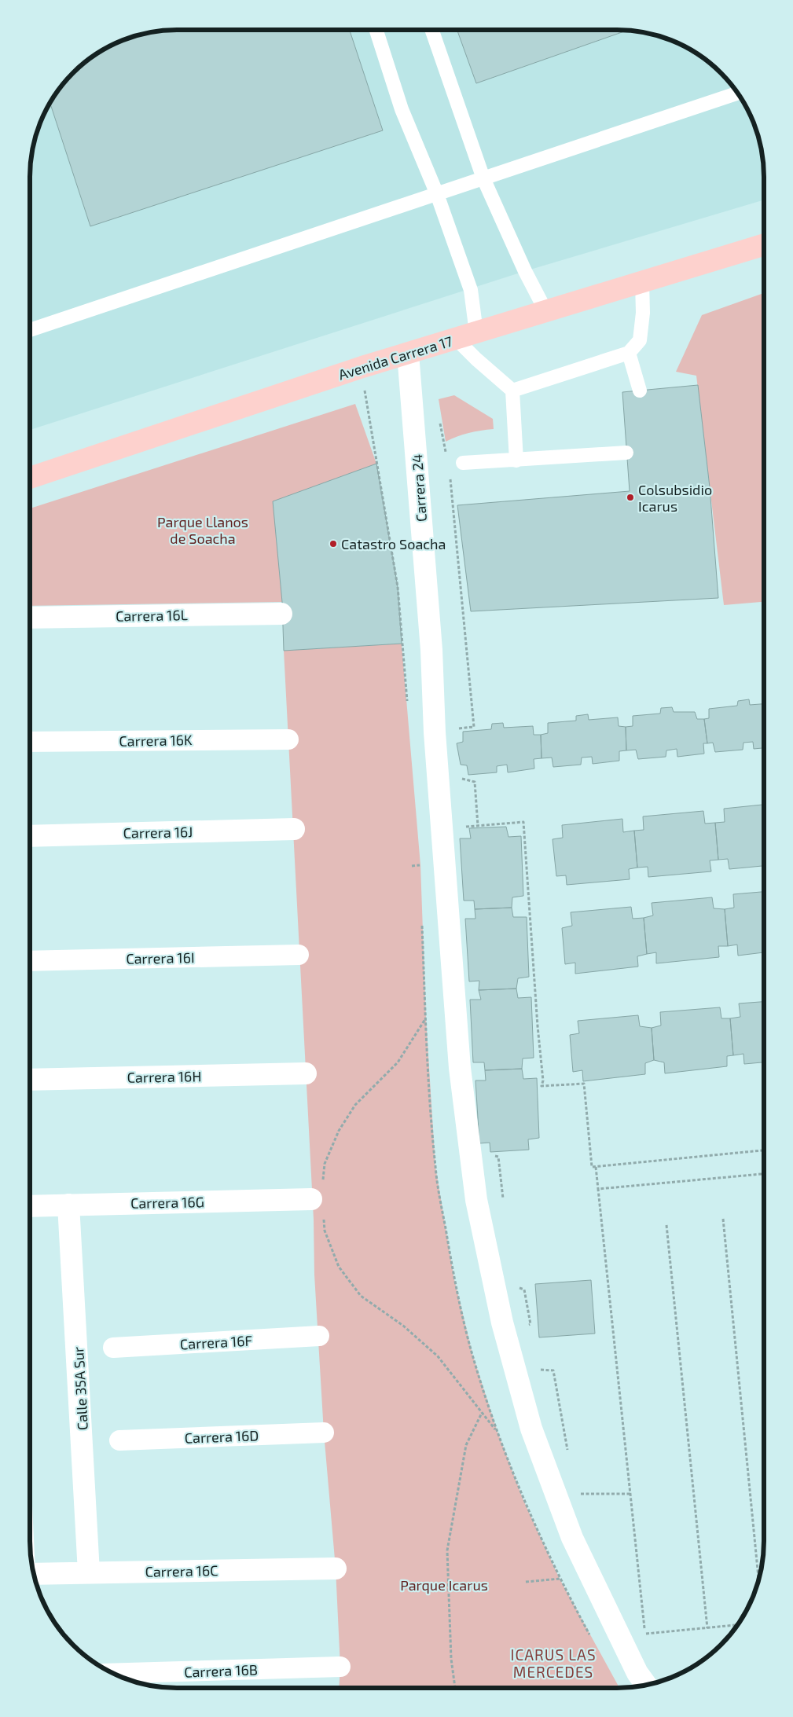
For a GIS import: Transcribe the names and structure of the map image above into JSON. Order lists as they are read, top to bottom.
{
  "streets": {
    "main road": ["Avenida Carrera 17"],
    "street": [
      "Carrera 24",
      "Carrera 16L",
      "Carrera 16K",
      "Carrera 16J",
      "Carrera 16I",
      "Carrera 16H",
      "Carrera 16G",
      "Carrera 16F",
      "Calle 35A Sur",
      "Carrera 16D",
      "Carrera 16C",
      "Carrera 16B"
    ]
  },
  "crossings": [
    ["Avenida Carrera 17", "Carrera 24"],
    ["Carrera 16G", "Calle 35A Sur"],
    ["Calle 35A Sur", "Carrera 16C"]
  ],
  "districts": ["ICARUS LAS MERCEDES"],
  "parks": ["Parque Llanos de Soacha", "Parque Icarus"],
  "places": ["Colsubsidio Icarus", "Catastro Soacha"]
}
